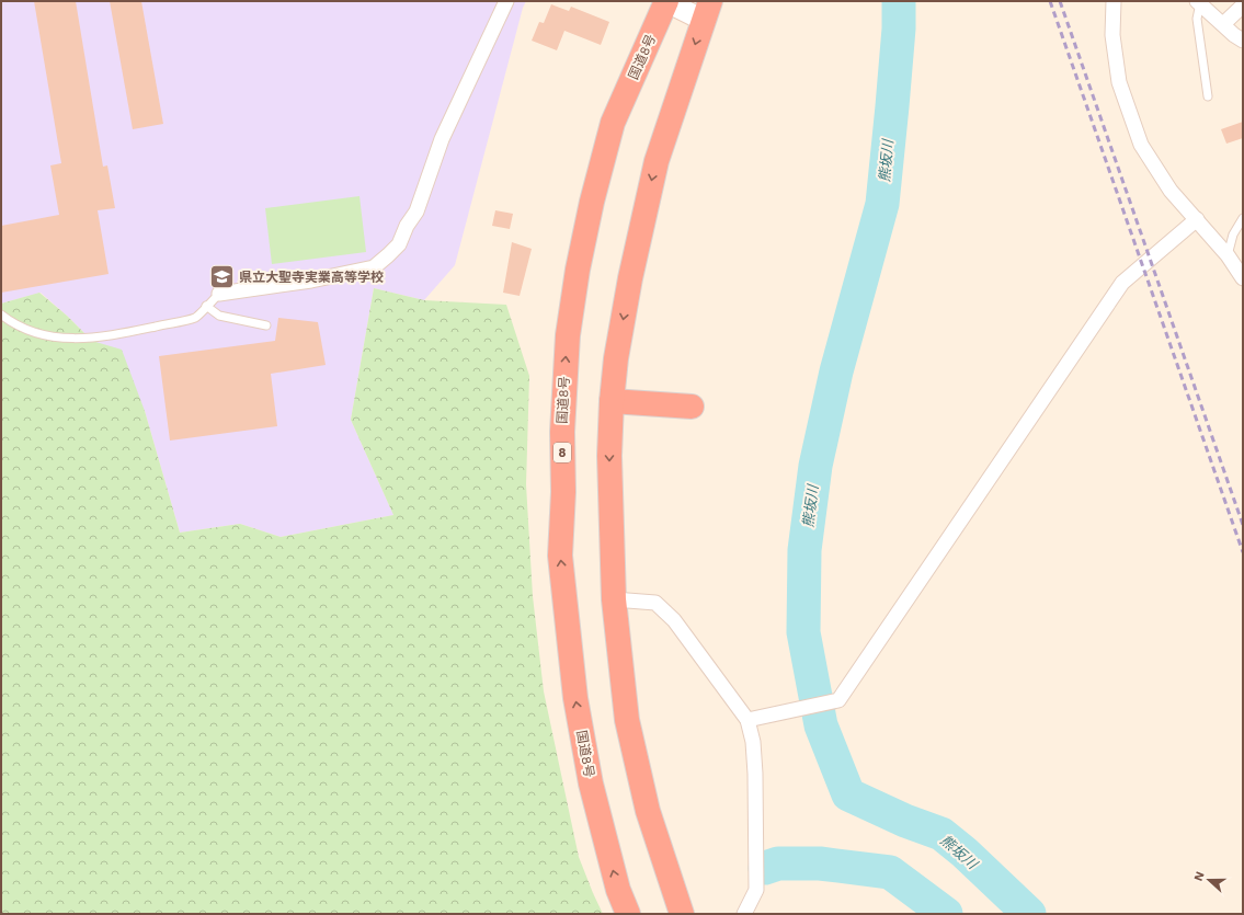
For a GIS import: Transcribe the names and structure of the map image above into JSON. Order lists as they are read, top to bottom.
{
  "streets": {
    "highway": ["国道8号", "8"]
  },
  "water": ["熊坂川"],
  "places": {
    "school or university": ["県立大聖寺実業高等学校"]
  },
  "north": "left"
}
